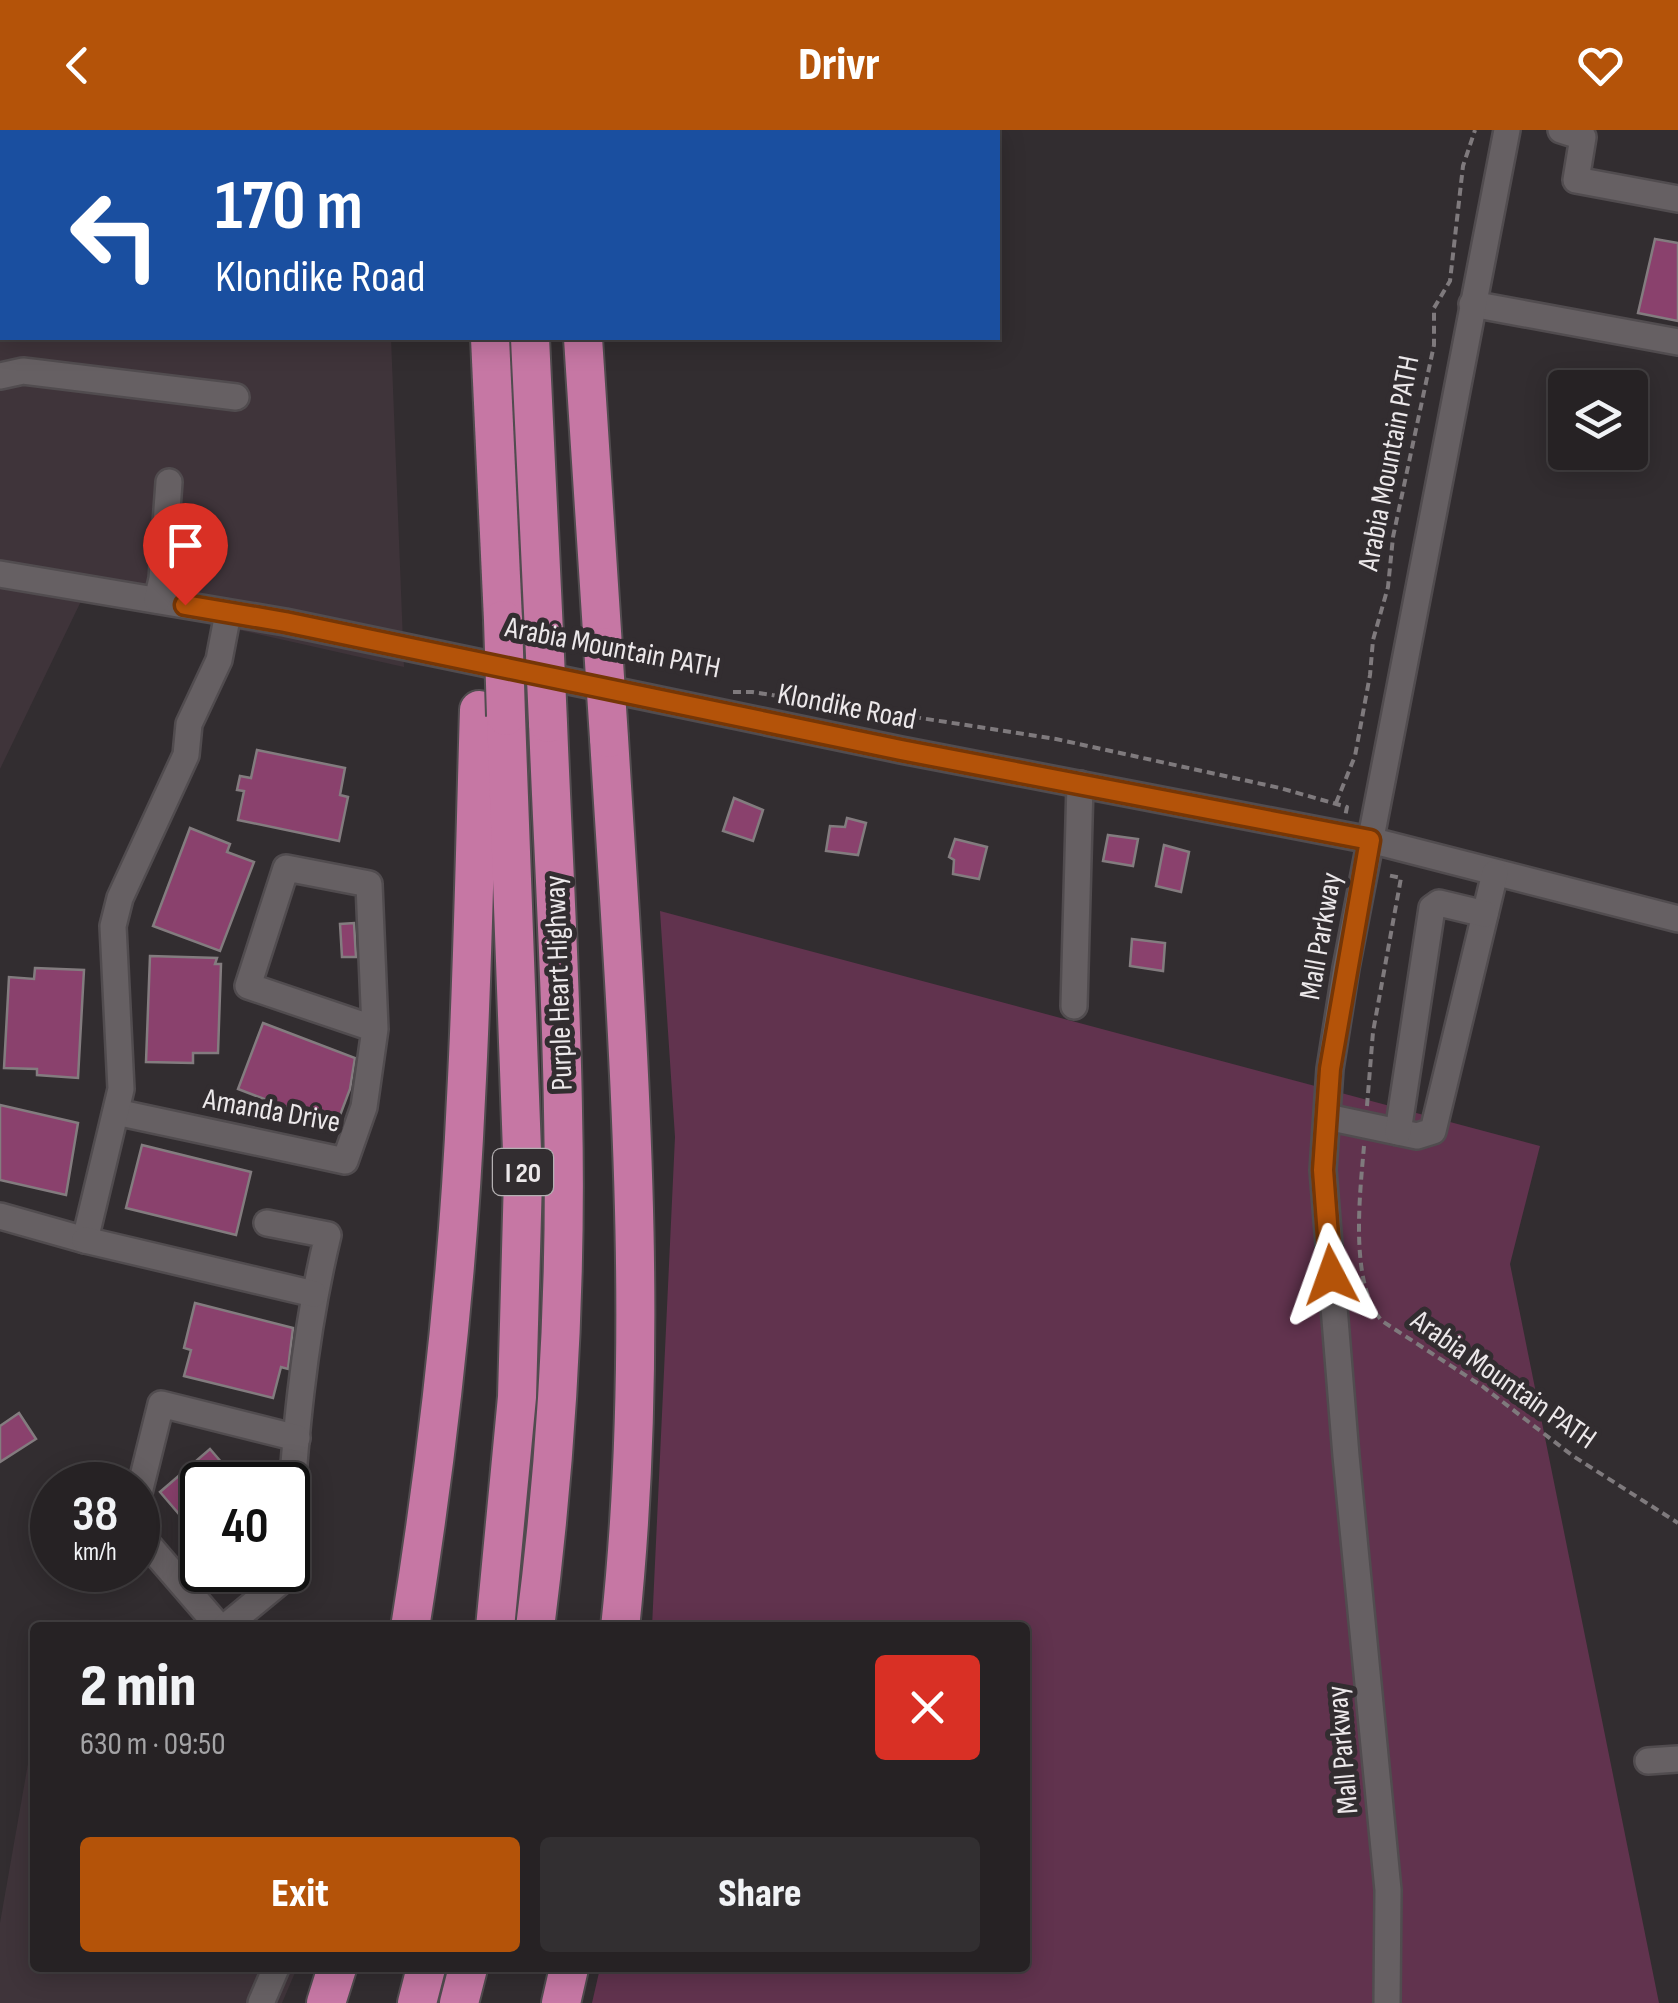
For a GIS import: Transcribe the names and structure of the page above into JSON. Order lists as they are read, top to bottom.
{
  "streets": {
    "highway": ["Purple Heart Highway", "I 20"],
    "street": ["Klondike Road", "Mall Parkway", "Amanda Drive"],
    "path": ["Arabia Mountain PATH"]
  },
  "crossings": [
    ["Klondike Road", "Mall Parkway"]
  ],
  "page": {
    "header": "Drivr",
    "turn": ["170 m", "Klondike Road"],
    "speed": "38 km/h",
    "limit": "40",
    "heading": ["2 min", "630 m · 09:50"],
    "buttons": ["Exit", "Share"]
  }
}
